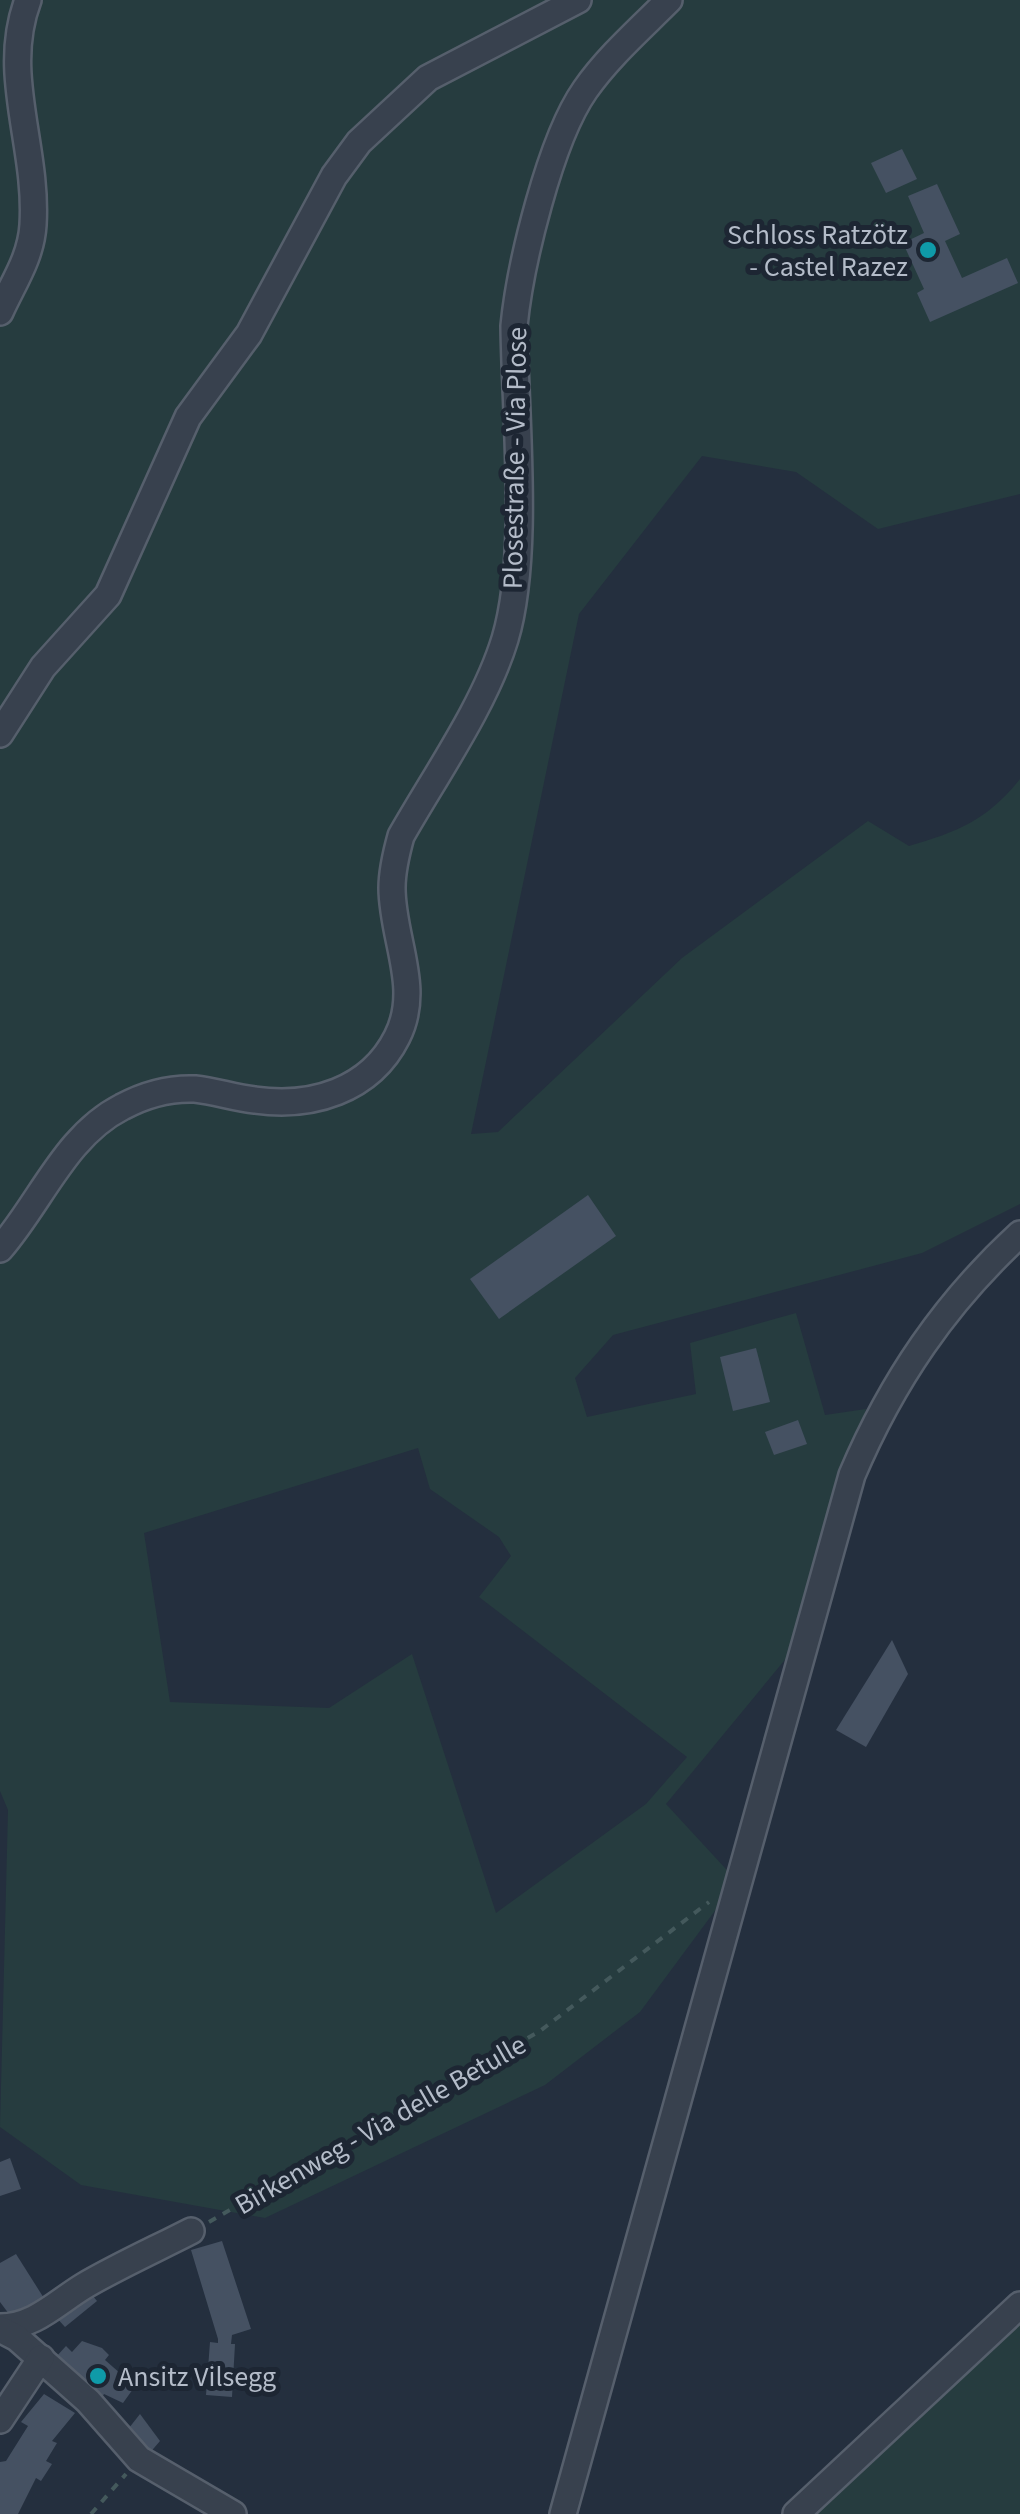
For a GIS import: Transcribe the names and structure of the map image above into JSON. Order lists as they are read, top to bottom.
{
  "streets": {
    "street": ["Plosestraße - Via Plose"],
    "path": ["Birkenweg - Via delle Betulle"]
  },
  "places": ["Schloss Ratzötz - Castel Razez", "Ansitz Vilsegg"]
}
